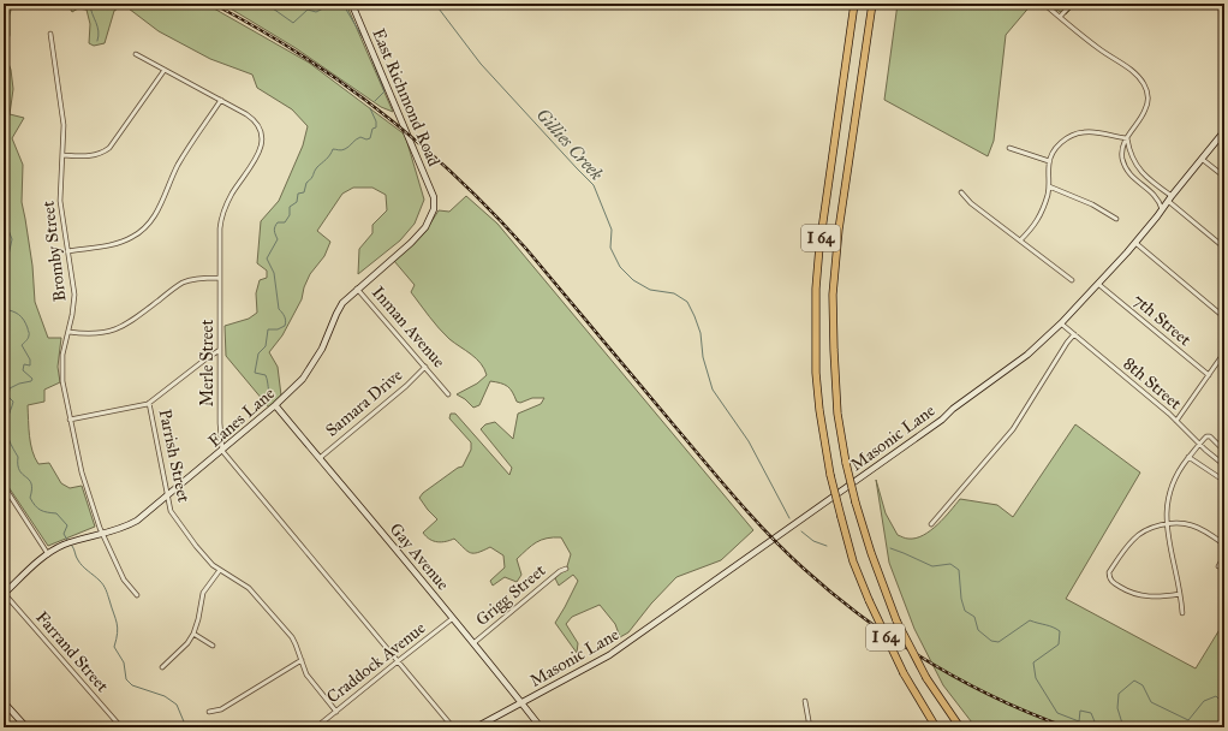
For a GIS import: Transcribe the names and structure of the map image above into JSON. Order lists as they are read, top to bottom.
{
  "streets": {
    "highway": ["I 64"],
    "street": [
      "East Richmond Road",
      "Bromby Street",
      "7th Street",
      "Inman Avenue",
      "Merle Street",
      "8th Street",
      "Samara Drive",
      "Eanes Lane",
      "Masonic Lane",
      "Parrish Street",
      "Gay Avenue",
      "Grigg Street",
      "Farrand Street",
      "Craddock Avenue"
    ]
  },
  "crossings": [
    ["East Richmond Road", "Eanes Lane"],
    ["Bromby Street", "Eanes Lane"],
    ["7th Street", "Masonic Lane"],
    ["Inman Avenue", "Samara Drive"],
    ["Inman Avenue", "Eanes Lane"],
    ["Merle Street", "Eanes Lane"],
    ["8th Street", "Masonic Lane"],
    ["Samara Drive", "Gay Avenue"],
    ["Eanes Lane", "Parrish Street"],
    ["Eanes Lane", "Gay Avenue"],
    ["Eanes Lane", "Farrand Street"],
    ["Masonic Lane", "Gay Avenue"],
    ["Parrish Street", "Craddock Avenue"],
    ["Gay Avenue", "Grigg Street"],
    ["Gay Avenue", "Craddock Avenue"]
  ],
  "water": ["Gillies Creek"]
}
